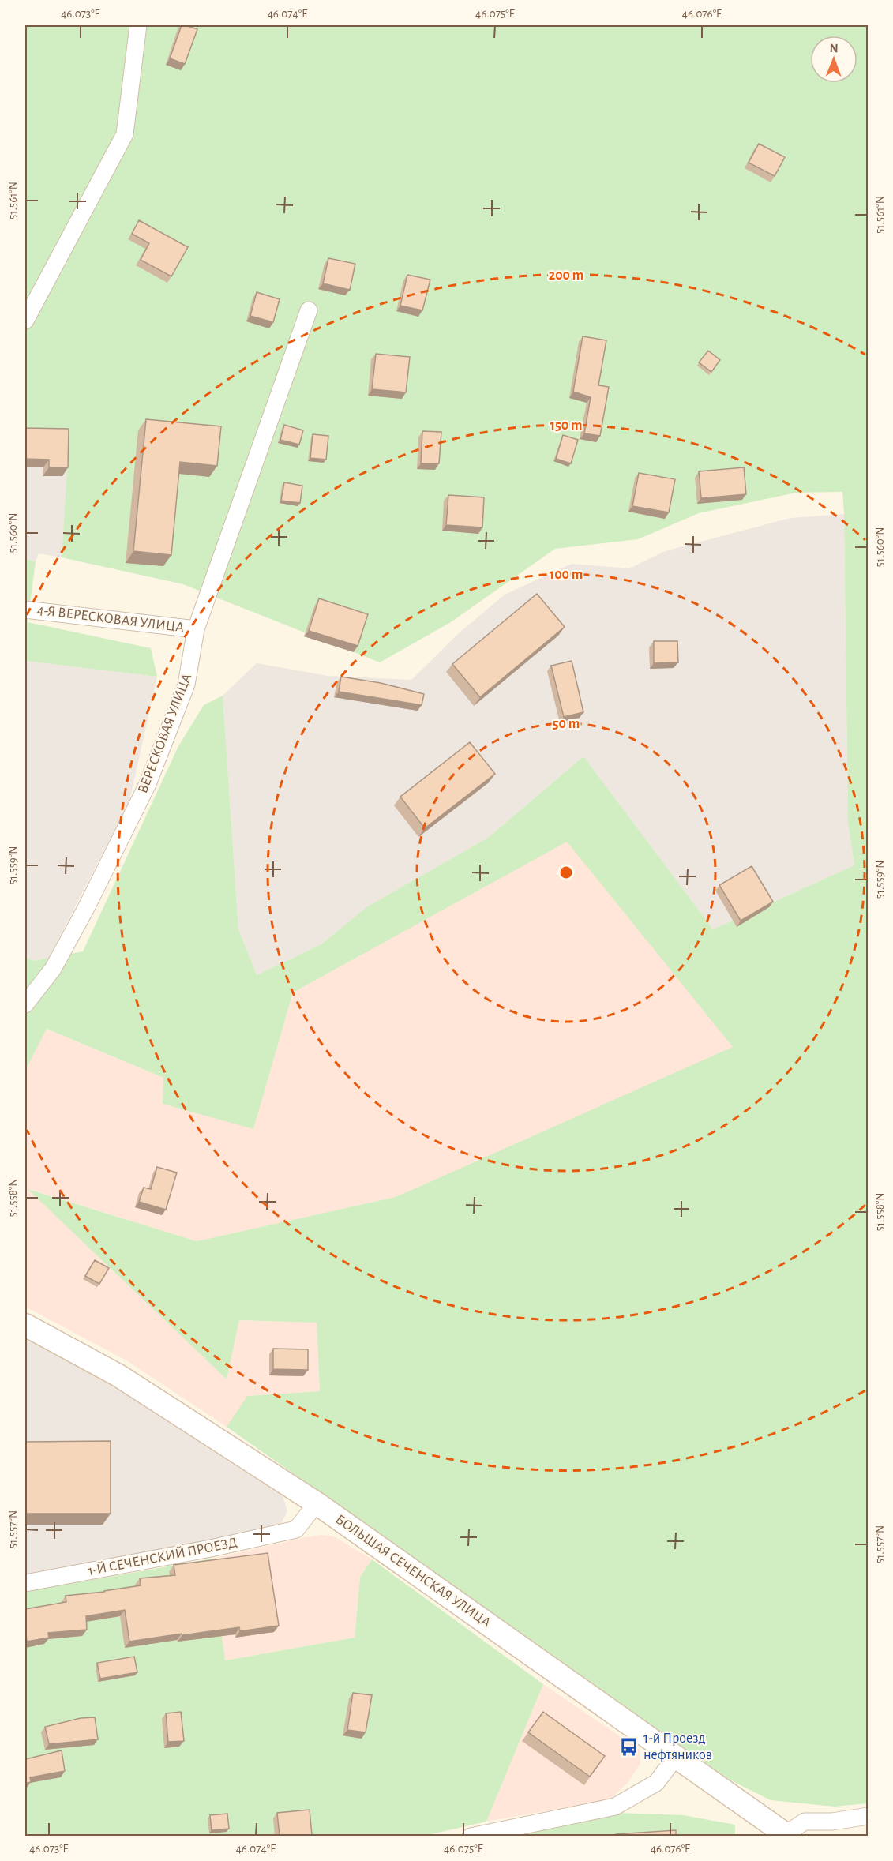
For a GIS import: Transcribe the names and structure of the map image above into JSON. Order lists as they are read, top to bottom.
{
  "streets": {
    "street": [
      "4-Я ВЕРЕСКОВАЯ УЛИЦА",
      "ВЕРЕСКОВАЯ УЛИЦА",
      "1-Й СЕЧЕНСКИЙ ПРОЕЗД",
      "БОЛЬШАЯ СЕЧЕНСКАЯ УЛИЦА"
    ]
  },
  "crossings": [
    ["4-Я ВЕРЕСКОВАЯ УЛИЦА", "ВЕРЕСКОВАЯ УЛИЦА"],
    ["1-Й СЕЧЕНСКИЙ ПРОЕЗД", "БОЛЬШАЯ СЕЧЕНСКАЯ УЛИЦА"]
  ],
  "places": {
    "bus stop": ["1-й Проезд нефтяников"]
  },
  "north": "top",
  "coordinates": [
    "46.073°E",
    "46.074°E",
    "46.075°E",
    "46.076°E",
    "51.561°N",
    "51.560°N",
    "51.559°N",
    "51.558°N",
    "51.557°N"
  ],
  "rings": [
    "200 m",
    "150 m",
    "100 m",
    "50 m"
  ]
}
